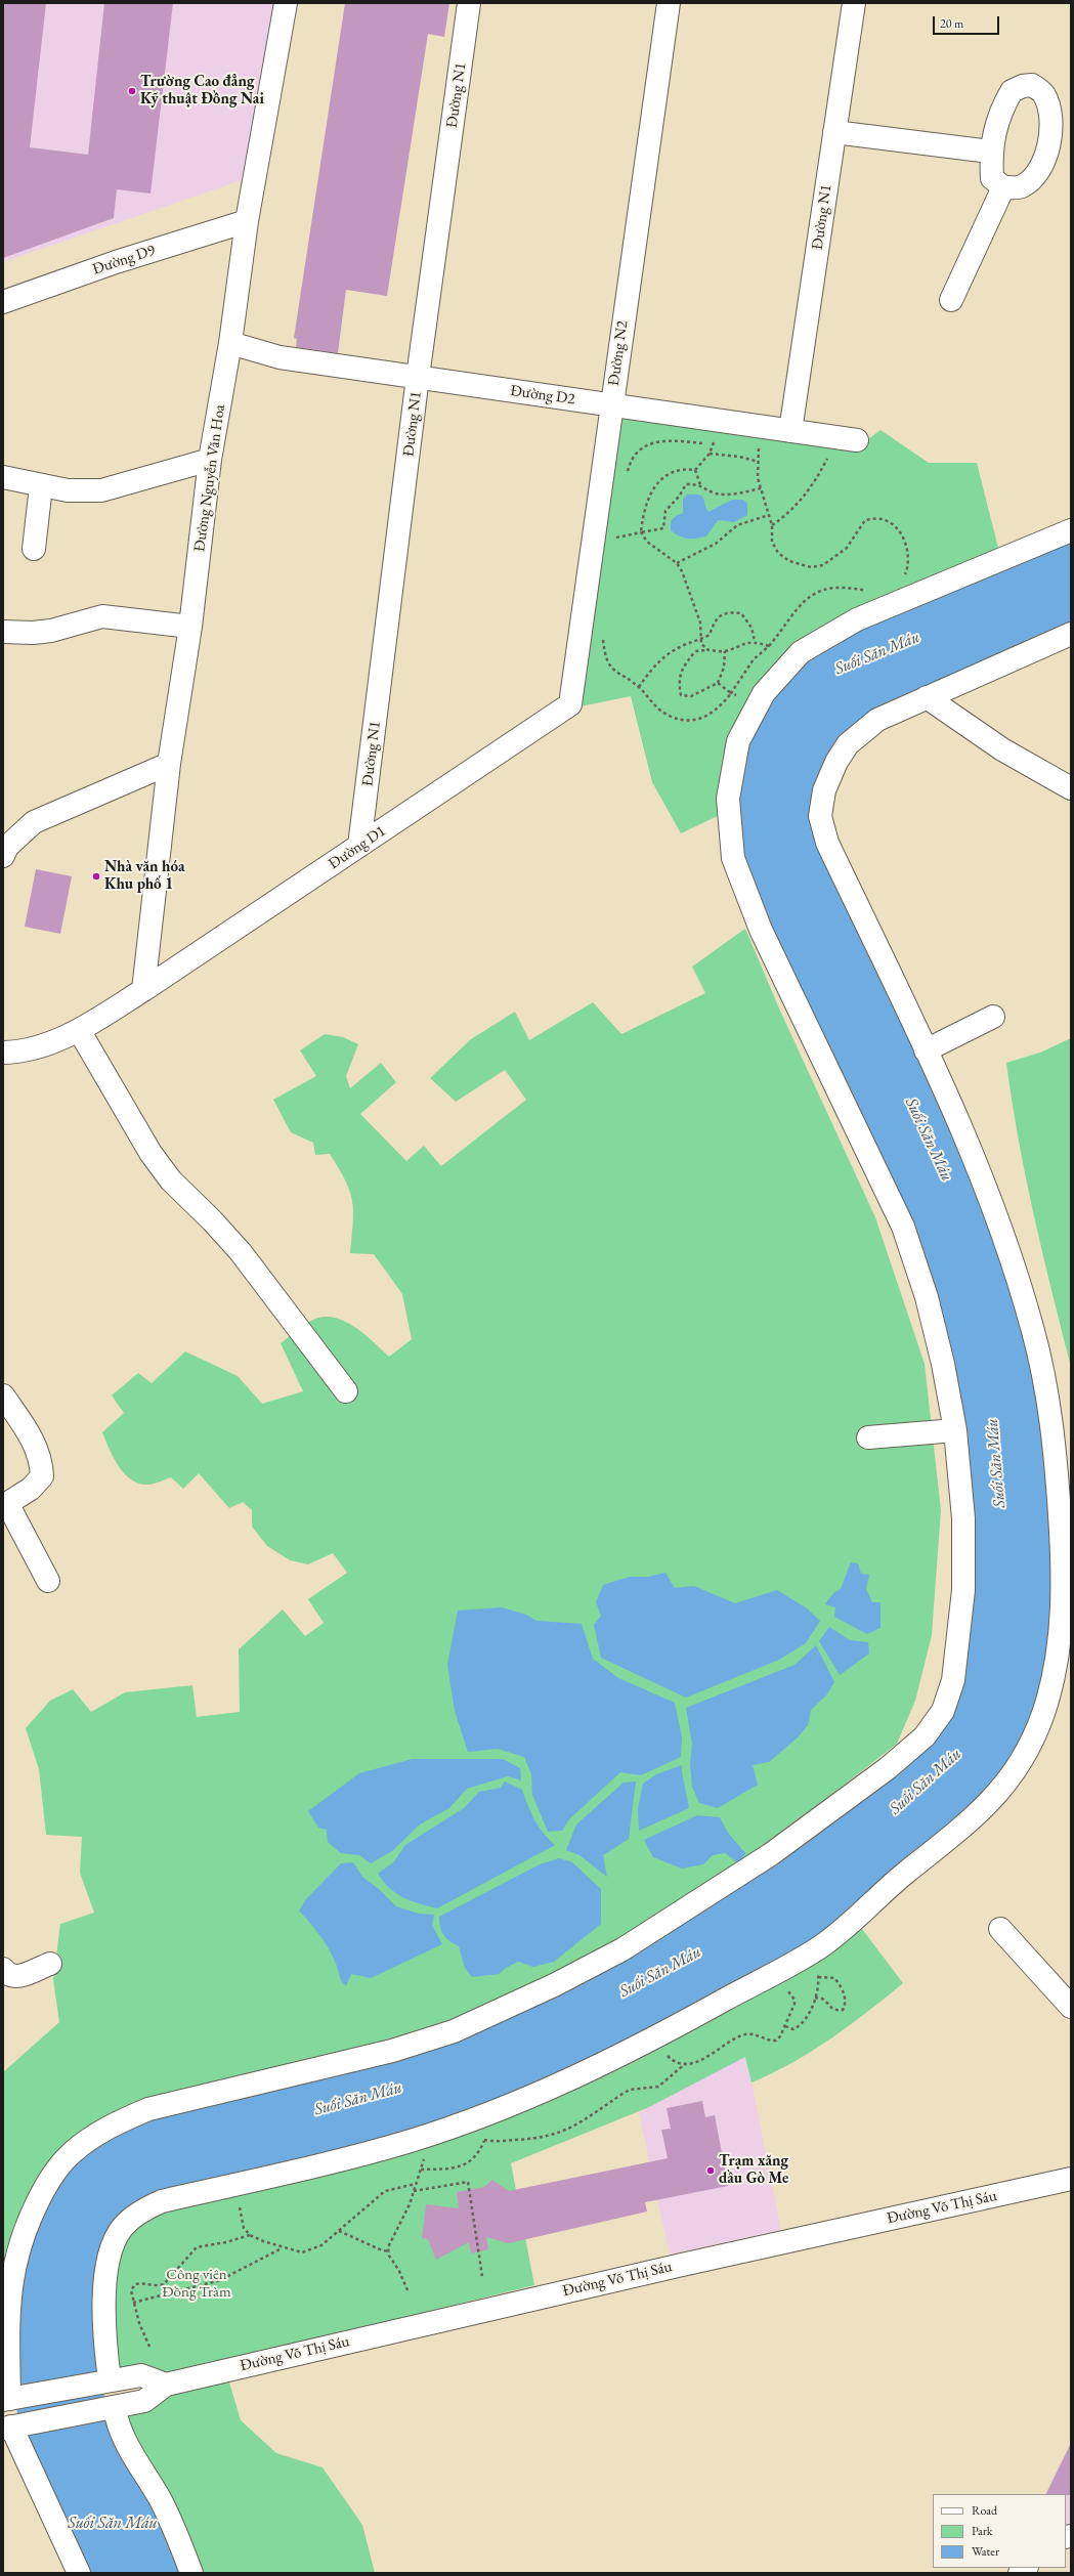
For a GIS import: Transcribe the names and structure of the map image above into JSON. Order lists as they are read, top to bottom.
{
  "streets": {
    "street": [
      "Đường N1",
      "Đường D9",
      "Đường N2",
      "Đường D2",
      "Đường Nguyễn Văn Hoa",
      "Đường D1",
      "Đường Võ Thị Sáu"
    ]
  },
  "crossings": [
    ["Đường N1", "Đường D2"],
    ["Đường N1", "Đường D1"],
    ["Đường D9", "Đường Nguyễn Văn Hoa"],
    ["Đường N2", "Đường D2"],
    ["Đường N2", "Đường D1"],
    ["Đường D2", "Đường Nguyễn Văn Hoa"],
    ["Đường Nguyễn Văn Hoa", "Đường D1"]
  ],
  "water": ["Suối Săn Máu"],
  "parks": ["Công viên Đồng Tràm"],
  "places": ["Trường Cao đẳng Kỹ thuật Đồng Nai", "Nhà văn hóa Khu phố 1", "Trạm xăng dầu Gò Me"],
  "legend": ["Road", "Park", "Water"],
  "scale_bar": "20 m"
}
